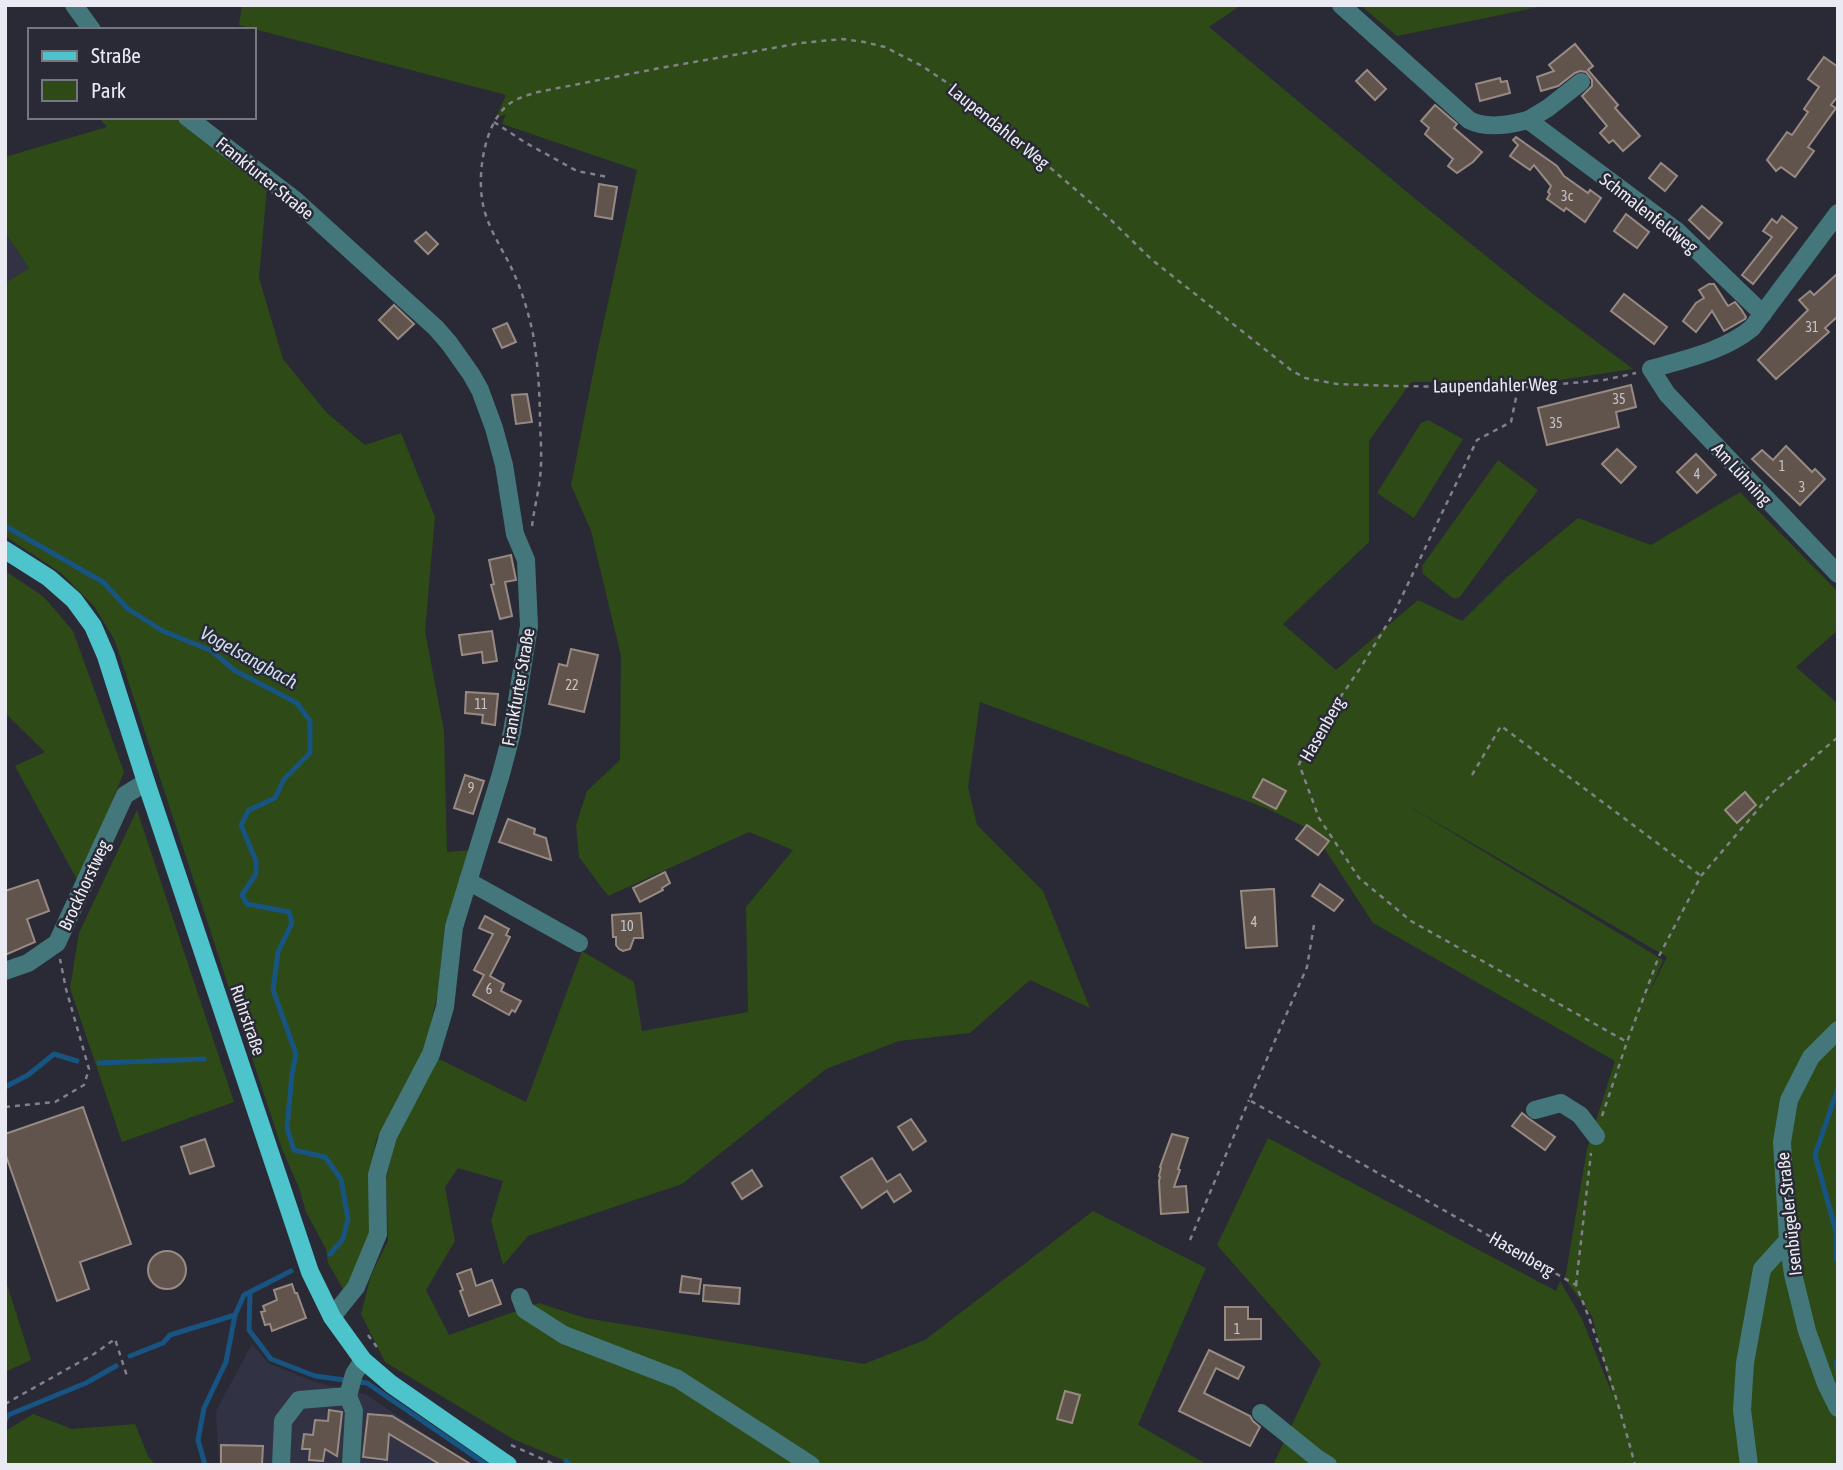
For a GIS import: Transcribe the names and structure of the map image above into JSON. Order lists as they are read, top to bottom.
{
  "streets": {
    "main road": ["Ruhrstraße"],
    "street": [
      "Frankfurter Straße",
      "Schmalenfeldweg",
      "Am Lühning",
      "Brockhorstweg",
      "Isenbügeler Straße"
    ],
    "path": ["Laupendahler Weg", "Hasenberg"]
  },
  "crossings": [
    ["Laupendahler Weg", "Frankfurter Straße"],
    ["Laupendahler Weg", "Am Lühning"],
    ["Laupendahler Weg", "Hasenberg"],
    ["Frankfurter Straße", "Ruhrstraße"],
    ["Brockhorstweg", "Ruhrstraße"]
  ],
  "water": ["Vogelsangbach"],
  "house_numbers": [
    "3c",
    "31",
    "35",
    "35",
    "1",
    "4",
    "3",
    "22",
    "11",
    "9",
    "4",
    "10",
    "6",
    "1"
  ],
  "legend": ["Straße", "Park"]
}
